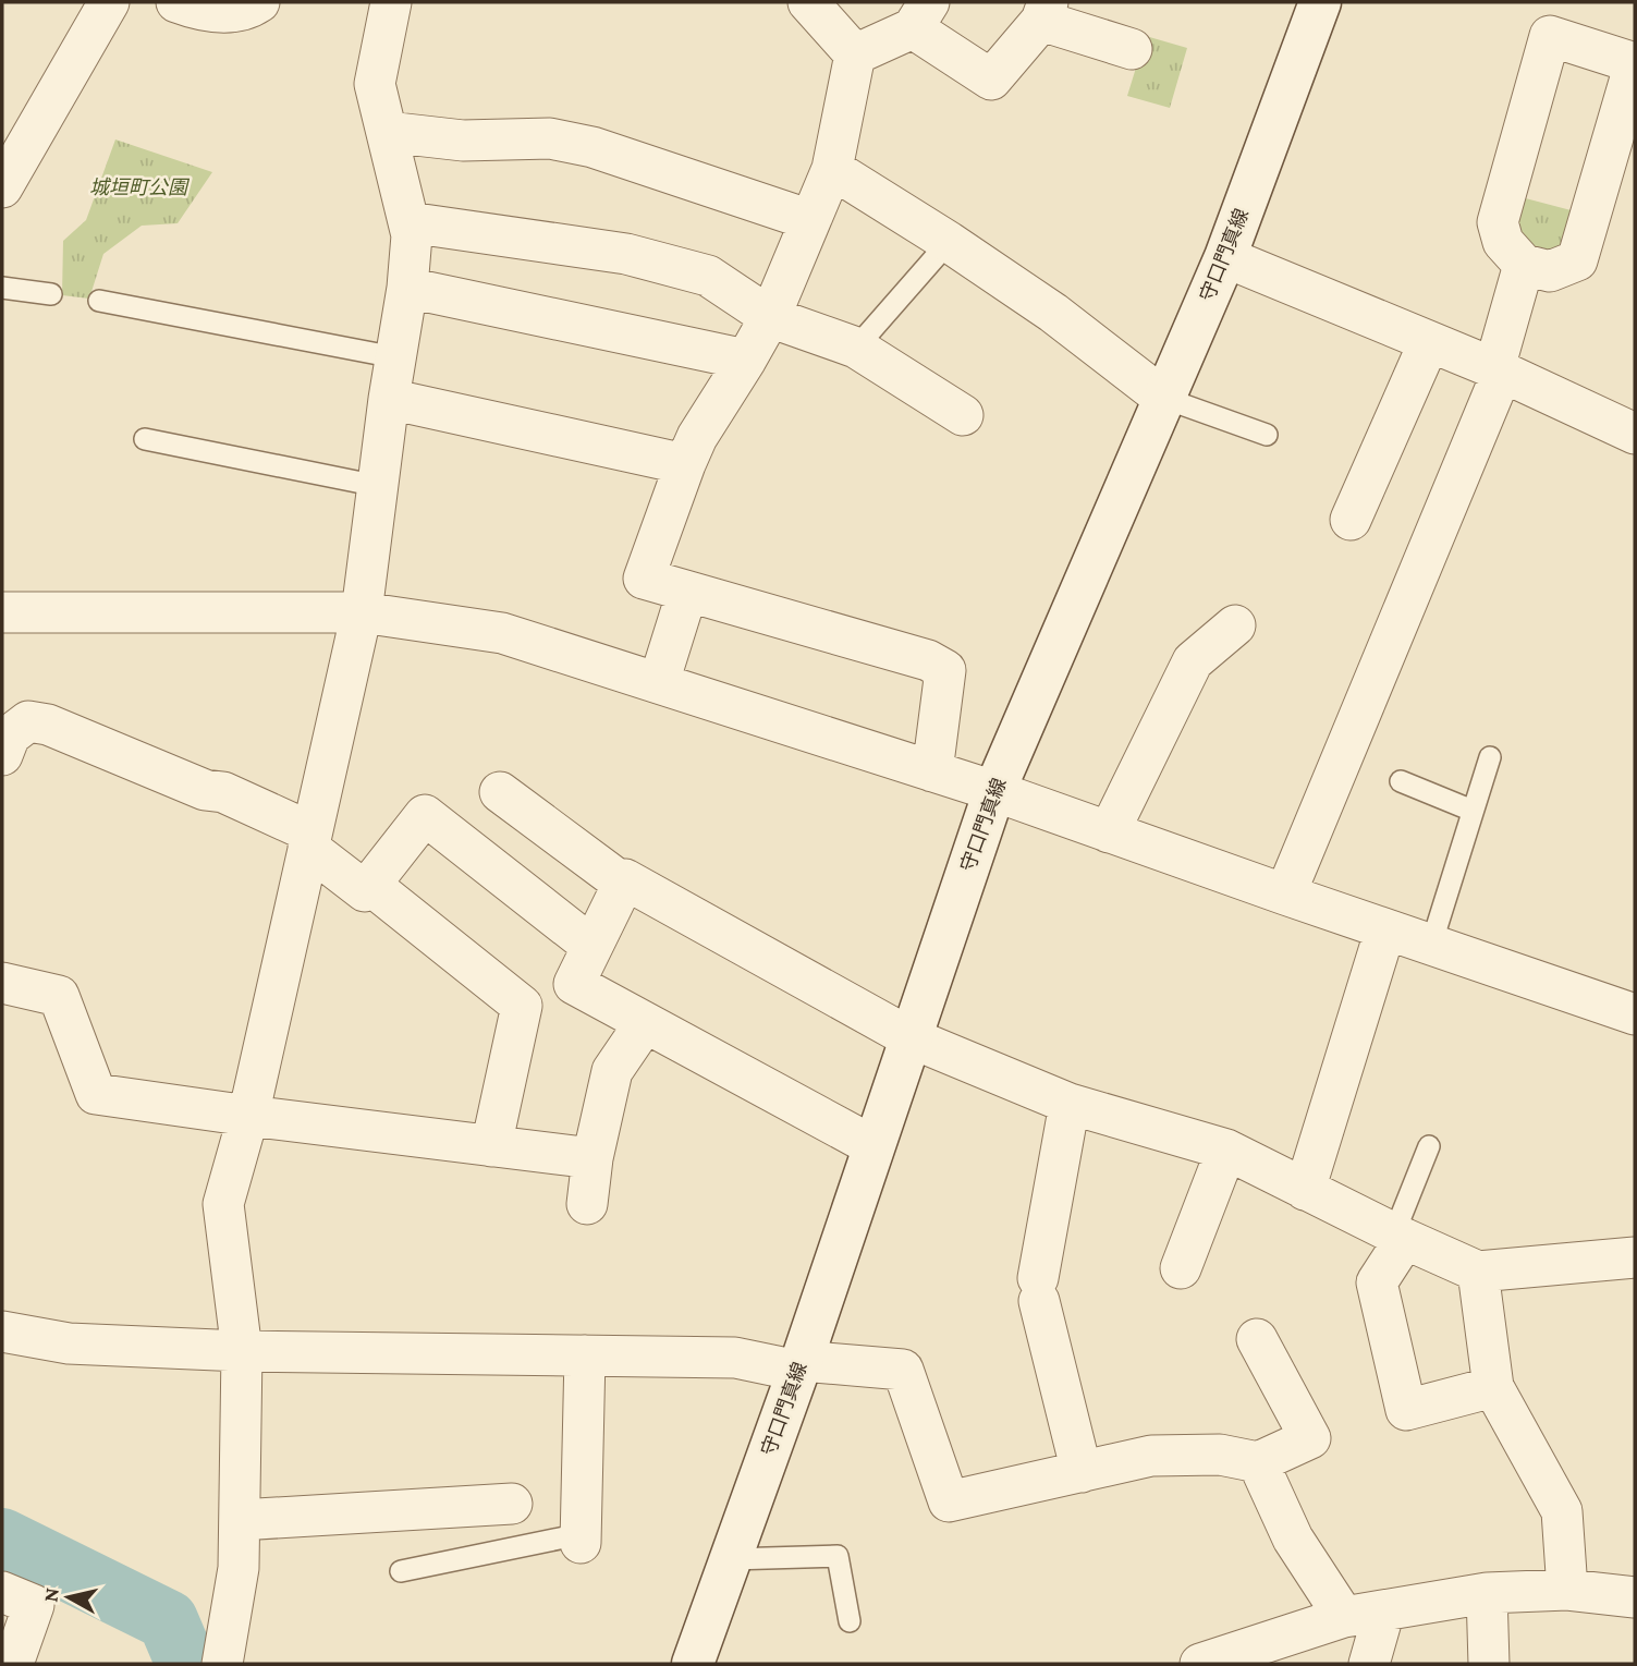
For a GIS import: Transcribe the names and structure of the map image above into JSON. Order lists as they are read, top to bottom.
{
  "streets": {
    "main road": ["守口門真線"]
  },
  "parks": ["城垣町公園"],
  "north": "left"
}
